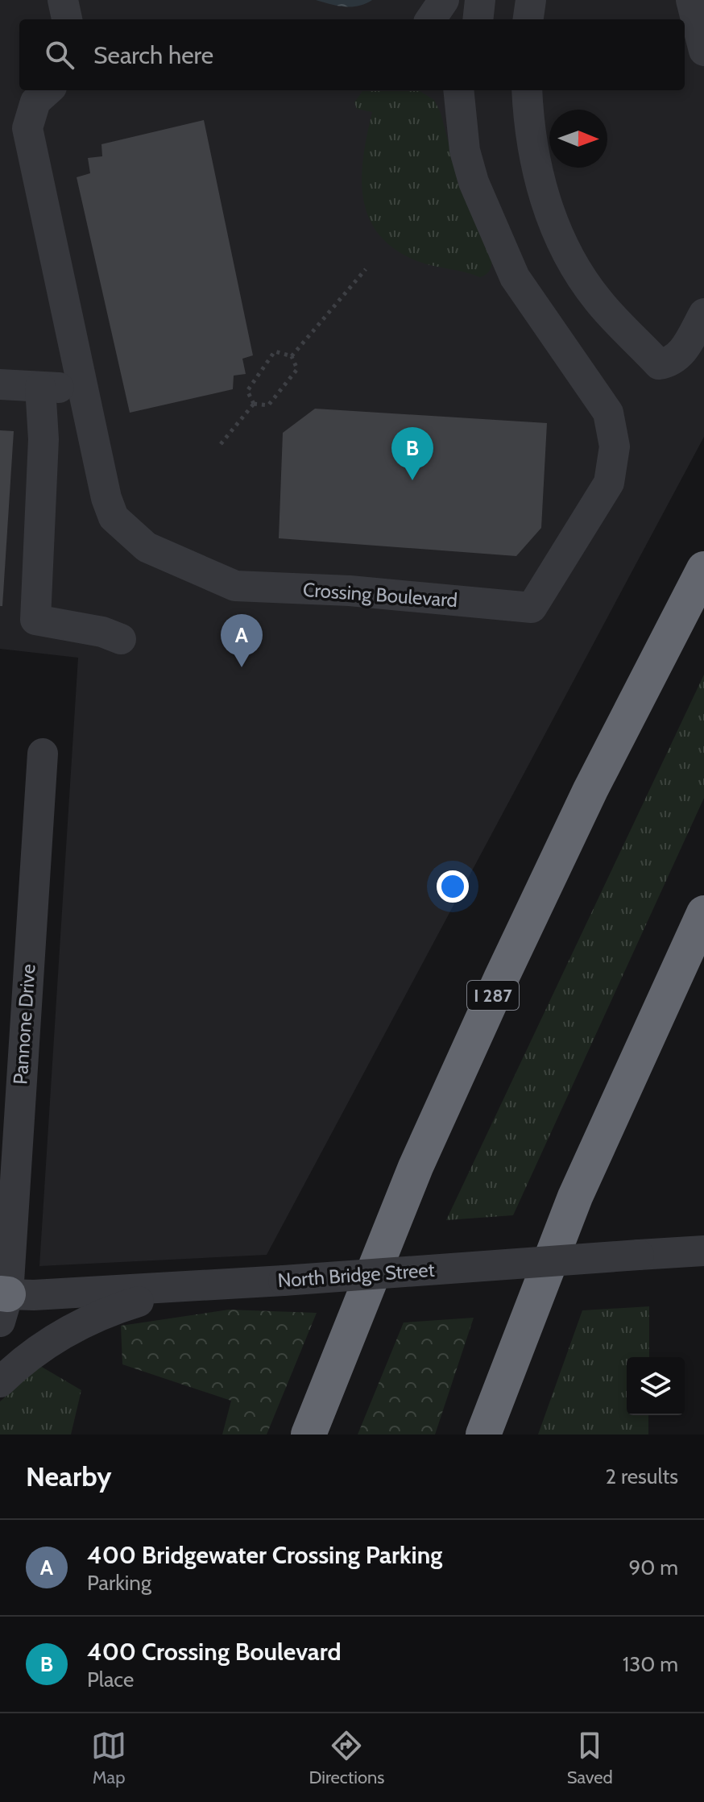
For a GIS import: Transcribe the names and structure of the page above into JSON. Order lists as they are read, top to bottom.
{
  "streets": {
    "highway": ["I 287"],
    "street": ["Crossing Boulevard", "Pannone Drive", "North Bridge Street"]
  },
  "crossings": [
    ["Pannone Drive", "North Bridge Street"]
  ],
  "north": "right",
  "page": {
    "search": "Search here",
    "pins": ["B", "A"],
    "heading": ["Nearby", "2 results"],
    "list": [
      {
        "mark": "A",
        "name": "400 Bridgewater Crossing Parking",
        "note": "Parking",
        "value": "90 m"
      },
      {
        "mark": "B",
        "name": "400 Crossing Boulevard",
        "note": "Place",
        "value": "130 m"
      }
    ],
    "nav": ["Map", "Directions", "Saved"]
  }
}
